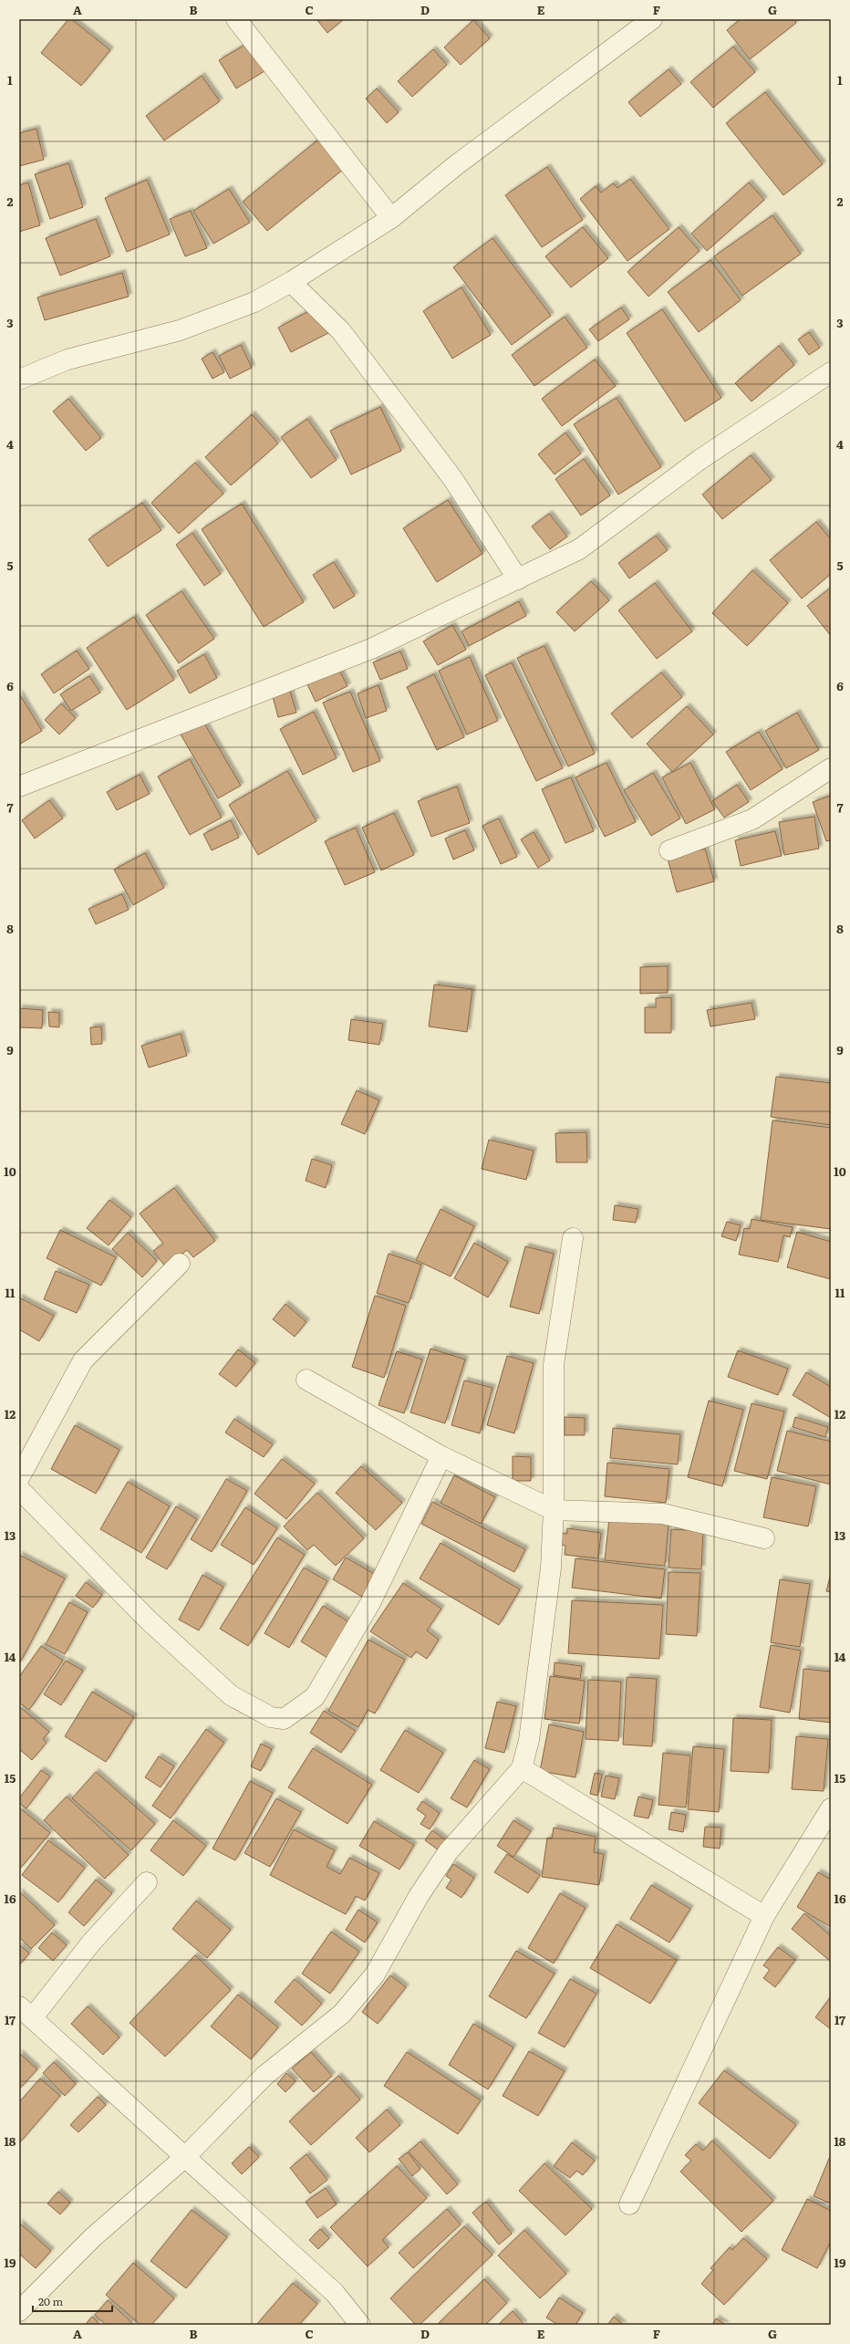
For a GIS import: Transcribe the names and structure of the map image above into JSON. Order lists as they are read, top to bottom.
{
  "scale_bar": "20 m",
  "grid": {
    "columns": [
      "A",
      "B",
      "C",
      "D",
      "E",
      "F",
      "G"
    ],
    "rows": [
      "1",
      "2",
      "3",
      "4",
      "5",
      "6",
      "7",
      "8",
      "9",
      "10",
      "11",
      "12",
      "13",
      "14",
      "15",
      "16",
      "17",
      "18",
      "19"
    ]
  }
}
